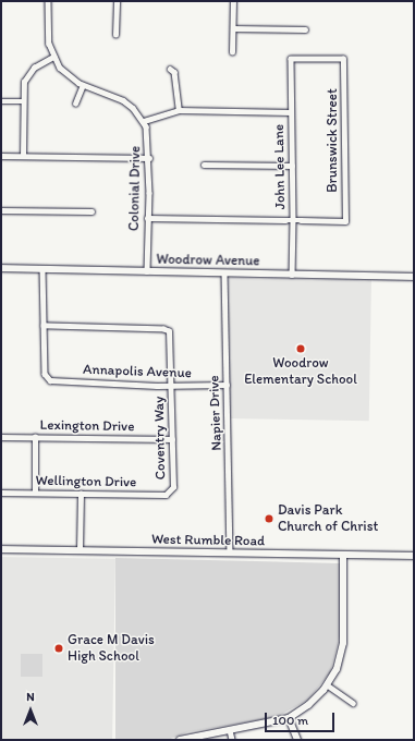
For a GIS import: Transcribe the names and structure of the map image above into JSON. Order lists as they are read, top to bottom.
{
  "streets": {
    "street": [
      "Brunswick Street",
      "John Lee Lane",
      "Colonial Drive",
      "Woodrow Avenue",
      "Annapolis Avenue",
      "Napier Drive",
      "Lexington Drive",
      "Coventry Way",
      "Wellington Drive",
      "West Rumble Road"
    ]
  },
  "crossings": [
    ["Brunswick Street", "John Lee Lane"],
    ["John Lee Lane", "Woodrow Avenue"],
    ["Colonial Drive", "Woodrow Avenue"],
    ["Woodrow Avenue", "Napier Drive"],
    ["Annapolis Avenue", "Napier Drive"],
    ["Annapolis Avenue", "Coventry Way"],
    ["Napier Drive", "West Rumble Road"],
    ["Lexington Drive", "Coventry Way"],
    ["Coventry Way", "Wellington Drive"]
  ],
  "places": ["Woodrow Elementary School", "Davis Park Church of Christ", "Grace M Davis High School"],
  "scale_bar": "100 m",
  "north": "top"
}
